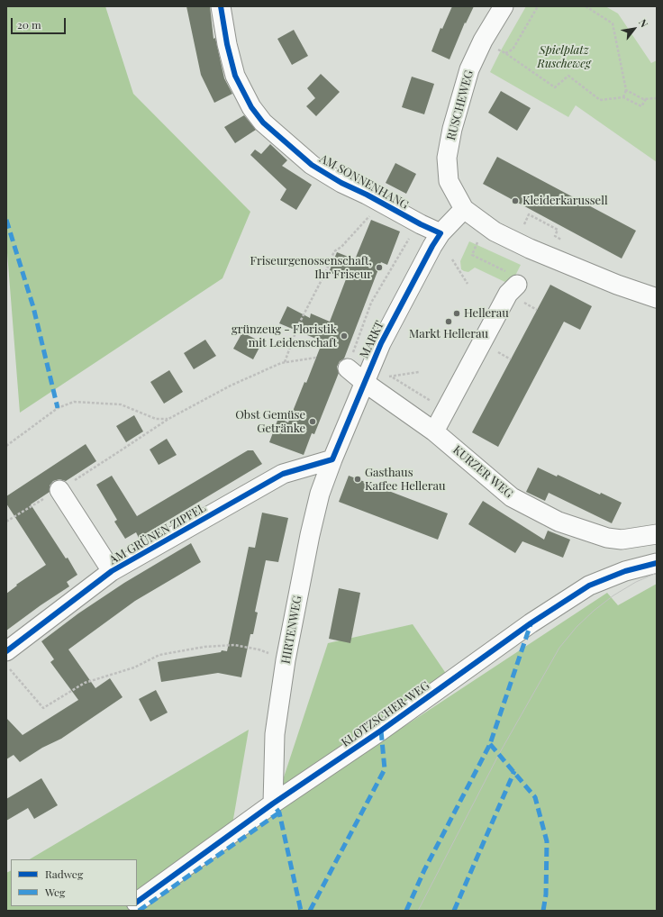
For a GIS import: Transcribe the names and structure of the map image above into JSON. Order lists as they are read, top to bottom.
{
  "streets": {
    "street": [
      "RUSCHEWEG",
      "AM SONNENHANG",
      "MARKT",
      "KURZER WEG",
      "AM GRÜNEN ZIPFEL",
      "HIRTENWEG",
      "KLOTZSCHER WEG"
    ]
  },
  "crossings": [
    ["RUSCHEWEG", "MARKT"],
    ["AM SONNENHANG", "MARKT"],
    ["MARKT", "KURZER WEG"],
    ["MARKT", "AM GRÜNEN ZIPFEL"],
    ["MARKT", "HIRTENWEG"],
    ["AM GRÜNEN ZIPFEL", "HIRTENWEG"],
    ["HIRTENWEG", "KLOTZSCHER WEG"]
  ],
  "parks": ["Spielplatz Ruscheweg"],
  "places": [
    "Kleiderkarussell",
    "Friseurgenossenschaft, Ihr Friseur",
    "Hellerau",
    "Markt Hellerau",
    "grünzeug - Floristik mit Leidenschaft",
    "Obst Gemüse Getränke",
    "Gasthaus Kaffee Hellerau"
  ],
  "legend": ["Radweg", "Weg"],
  "scale_bar": "20 m",
  "north": "top right"
}
